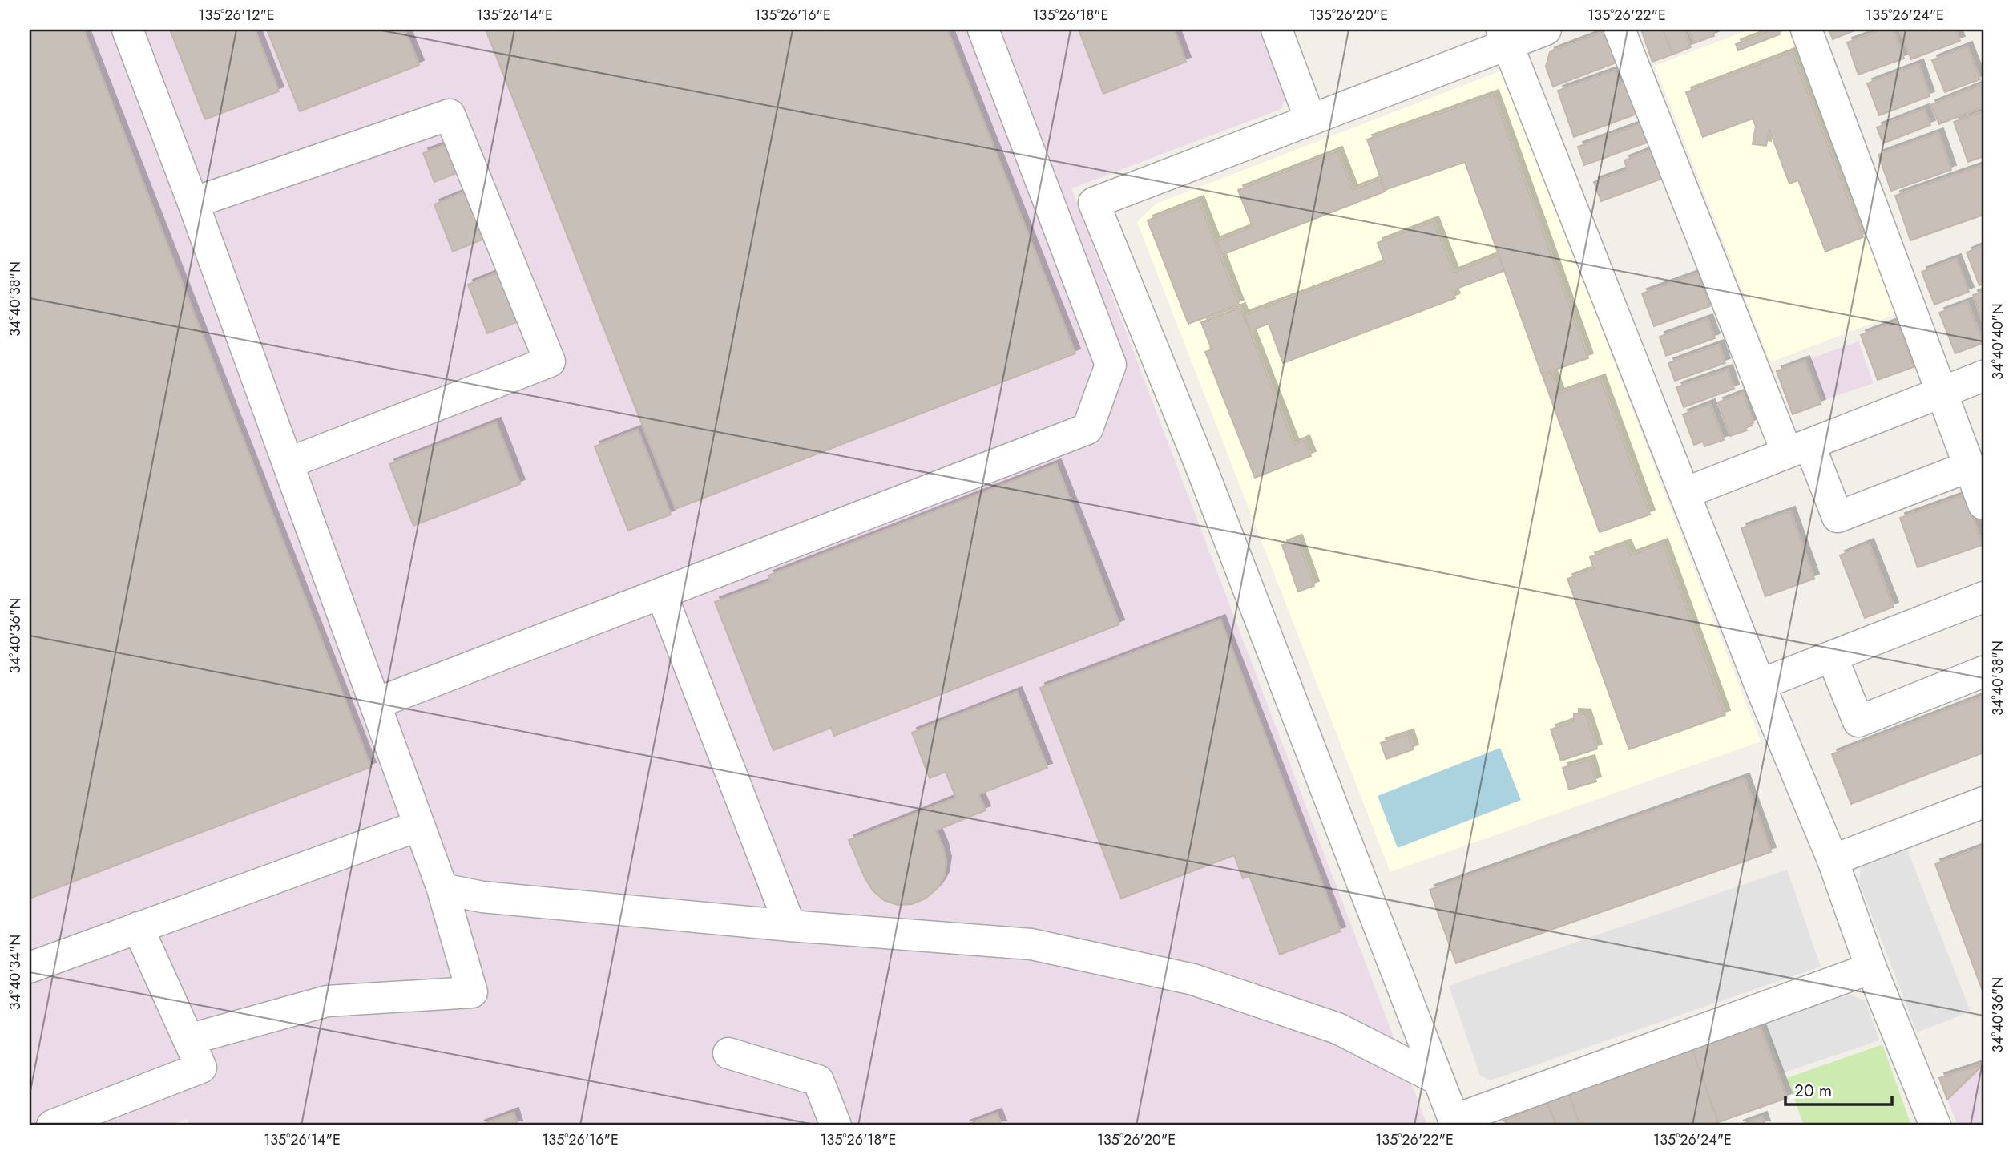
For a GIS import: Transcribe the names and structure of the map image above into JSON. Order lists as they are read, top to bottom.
{
  "scale_bar": "20 m",
  "coordinates": [
    "135°26'12\"E",
    "135°26'14\"E",
    "135°26'16\"E",
    "135°26'18\"E",
    "135°26'20\"E",
    "135°26'22\"E",
    "135°26'24\"E",
    "34°40'38\"N",
    "34°40'40\"N",
    "34°40'36\"N",
    "34°40'34\"N"
  ]
}
